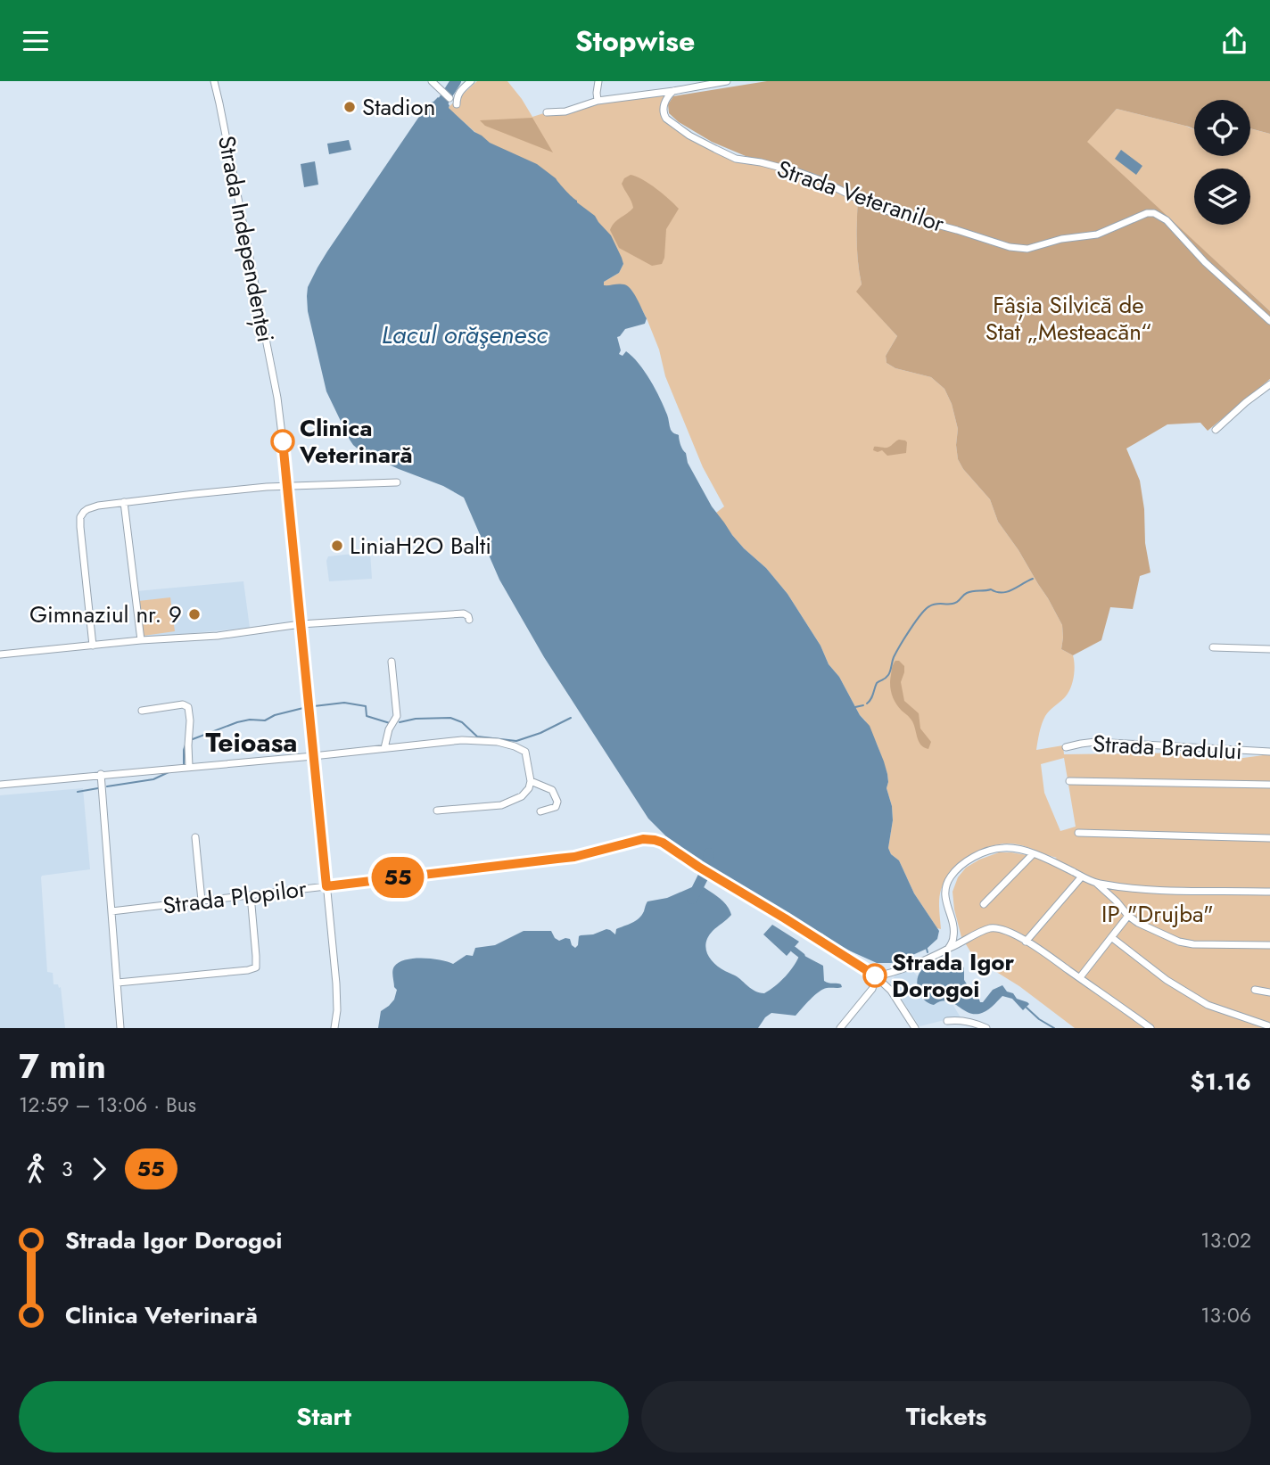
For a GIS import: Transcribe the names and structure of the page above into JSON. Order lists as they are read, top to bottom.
{
  "streets": {
    "street": [
      "Strada Veteranilor",
      "Strada Independenței",
      "Strada Bradului",
      "Strada Plopilor"
    ]
  },
  "crossings": [
    ["Strada Independenței", "Strada Plopilor"]
  ],
  "districts": ["Teioasa"],
  "water": ["Lacul orăşenesc"],
  "parks": ["Fâșia Silvică de Stat „Mesteacăn“", "IP \"Drujba\""],
  "places": [
    "Stadion",
    "Clinica Veterinară",
    "LiniaH2O Balti",
    "Gimnaziul nr. 9",
    "Strada Igor Dorogoi"
  ],
  "lines": ["bus line 55"],
  "page": {
    "header": "Stopwise",
    "on_map": "55",
    "heading": ["7 min", "12:59 – 13:06 · Bus", "$1.16"],
    "legs": ["3", "55"],
    "list": [
      {
        "name": "Strada Igor Dorogoi",
        "value": "13:02"
      },
      {
        "name": "Clinica Veterinară",
        "value": "13:06"
      }
    ],
    "buttons": ["Start", "Tickets"]
  }
}
